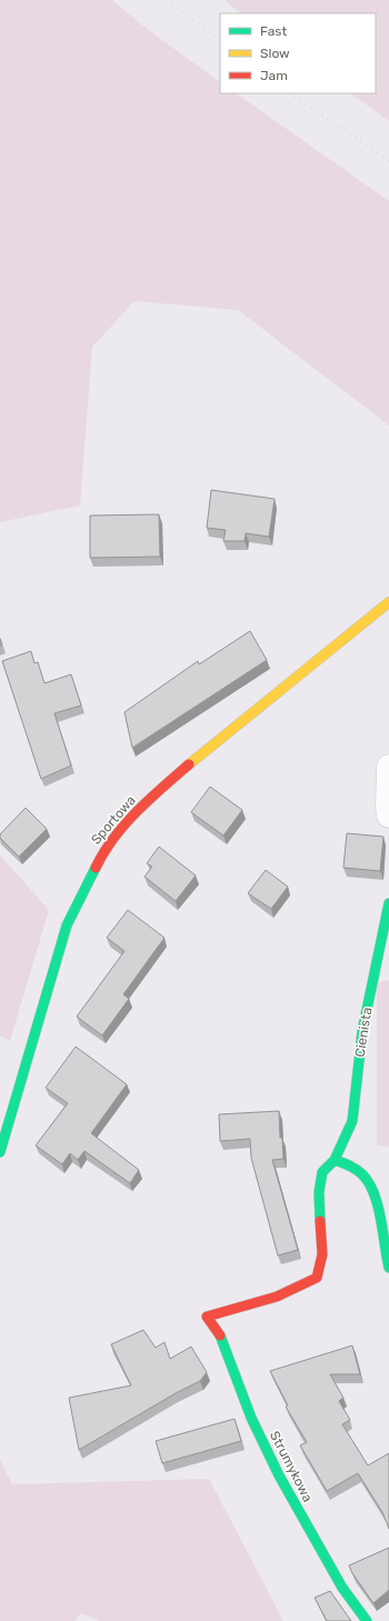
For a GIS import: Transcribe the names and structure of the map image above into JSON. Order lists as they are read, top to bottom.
{
  "streets": {
    "street": ["Sportowa", "Cienista", "Strumykowa"]
  },
  "crossings": [
    ["Cienista", "Strumykowa"]
  ],
  "legend": ["Fast", "Slow", "Jam"]
}
